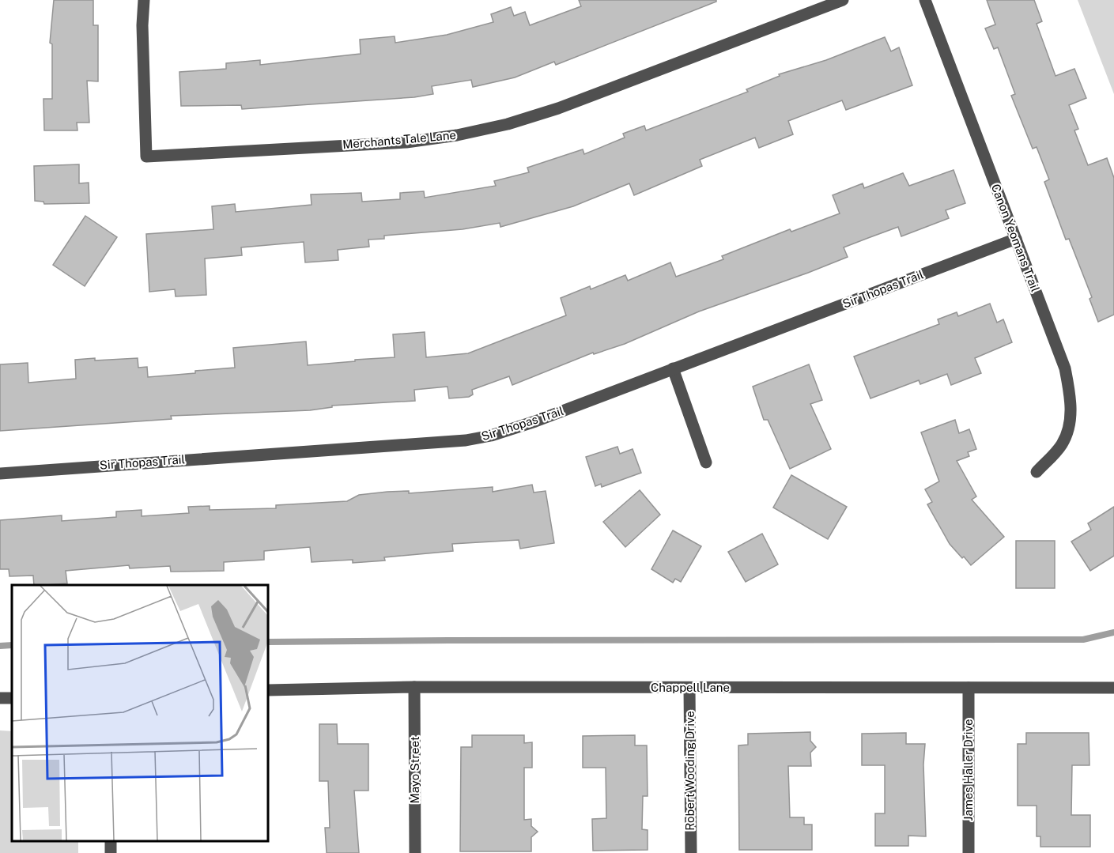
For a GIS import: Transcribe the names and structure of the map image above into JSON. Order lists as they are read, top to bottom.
{
  "streets": {
    "street": [
      "Merchants Tale Lane",
      "Canon Yeomans Trail",
      "Sir Thopas Trail",
      "Chappell Lane",
      "Mayo Street",
      "James Haller Drive",
      "Robert Wooding Drive"
    ]
  },
  "crossings": [
    ["Canon Yeomans Trail", "Sir Thopas Trail"],
    ["Chappell Lane", "Mayo Street"],
    ["Chappell Lane", "James Haller Drive"],
    ["Chappell Lane", "Robert Wooding Drive"]
  ]
}
